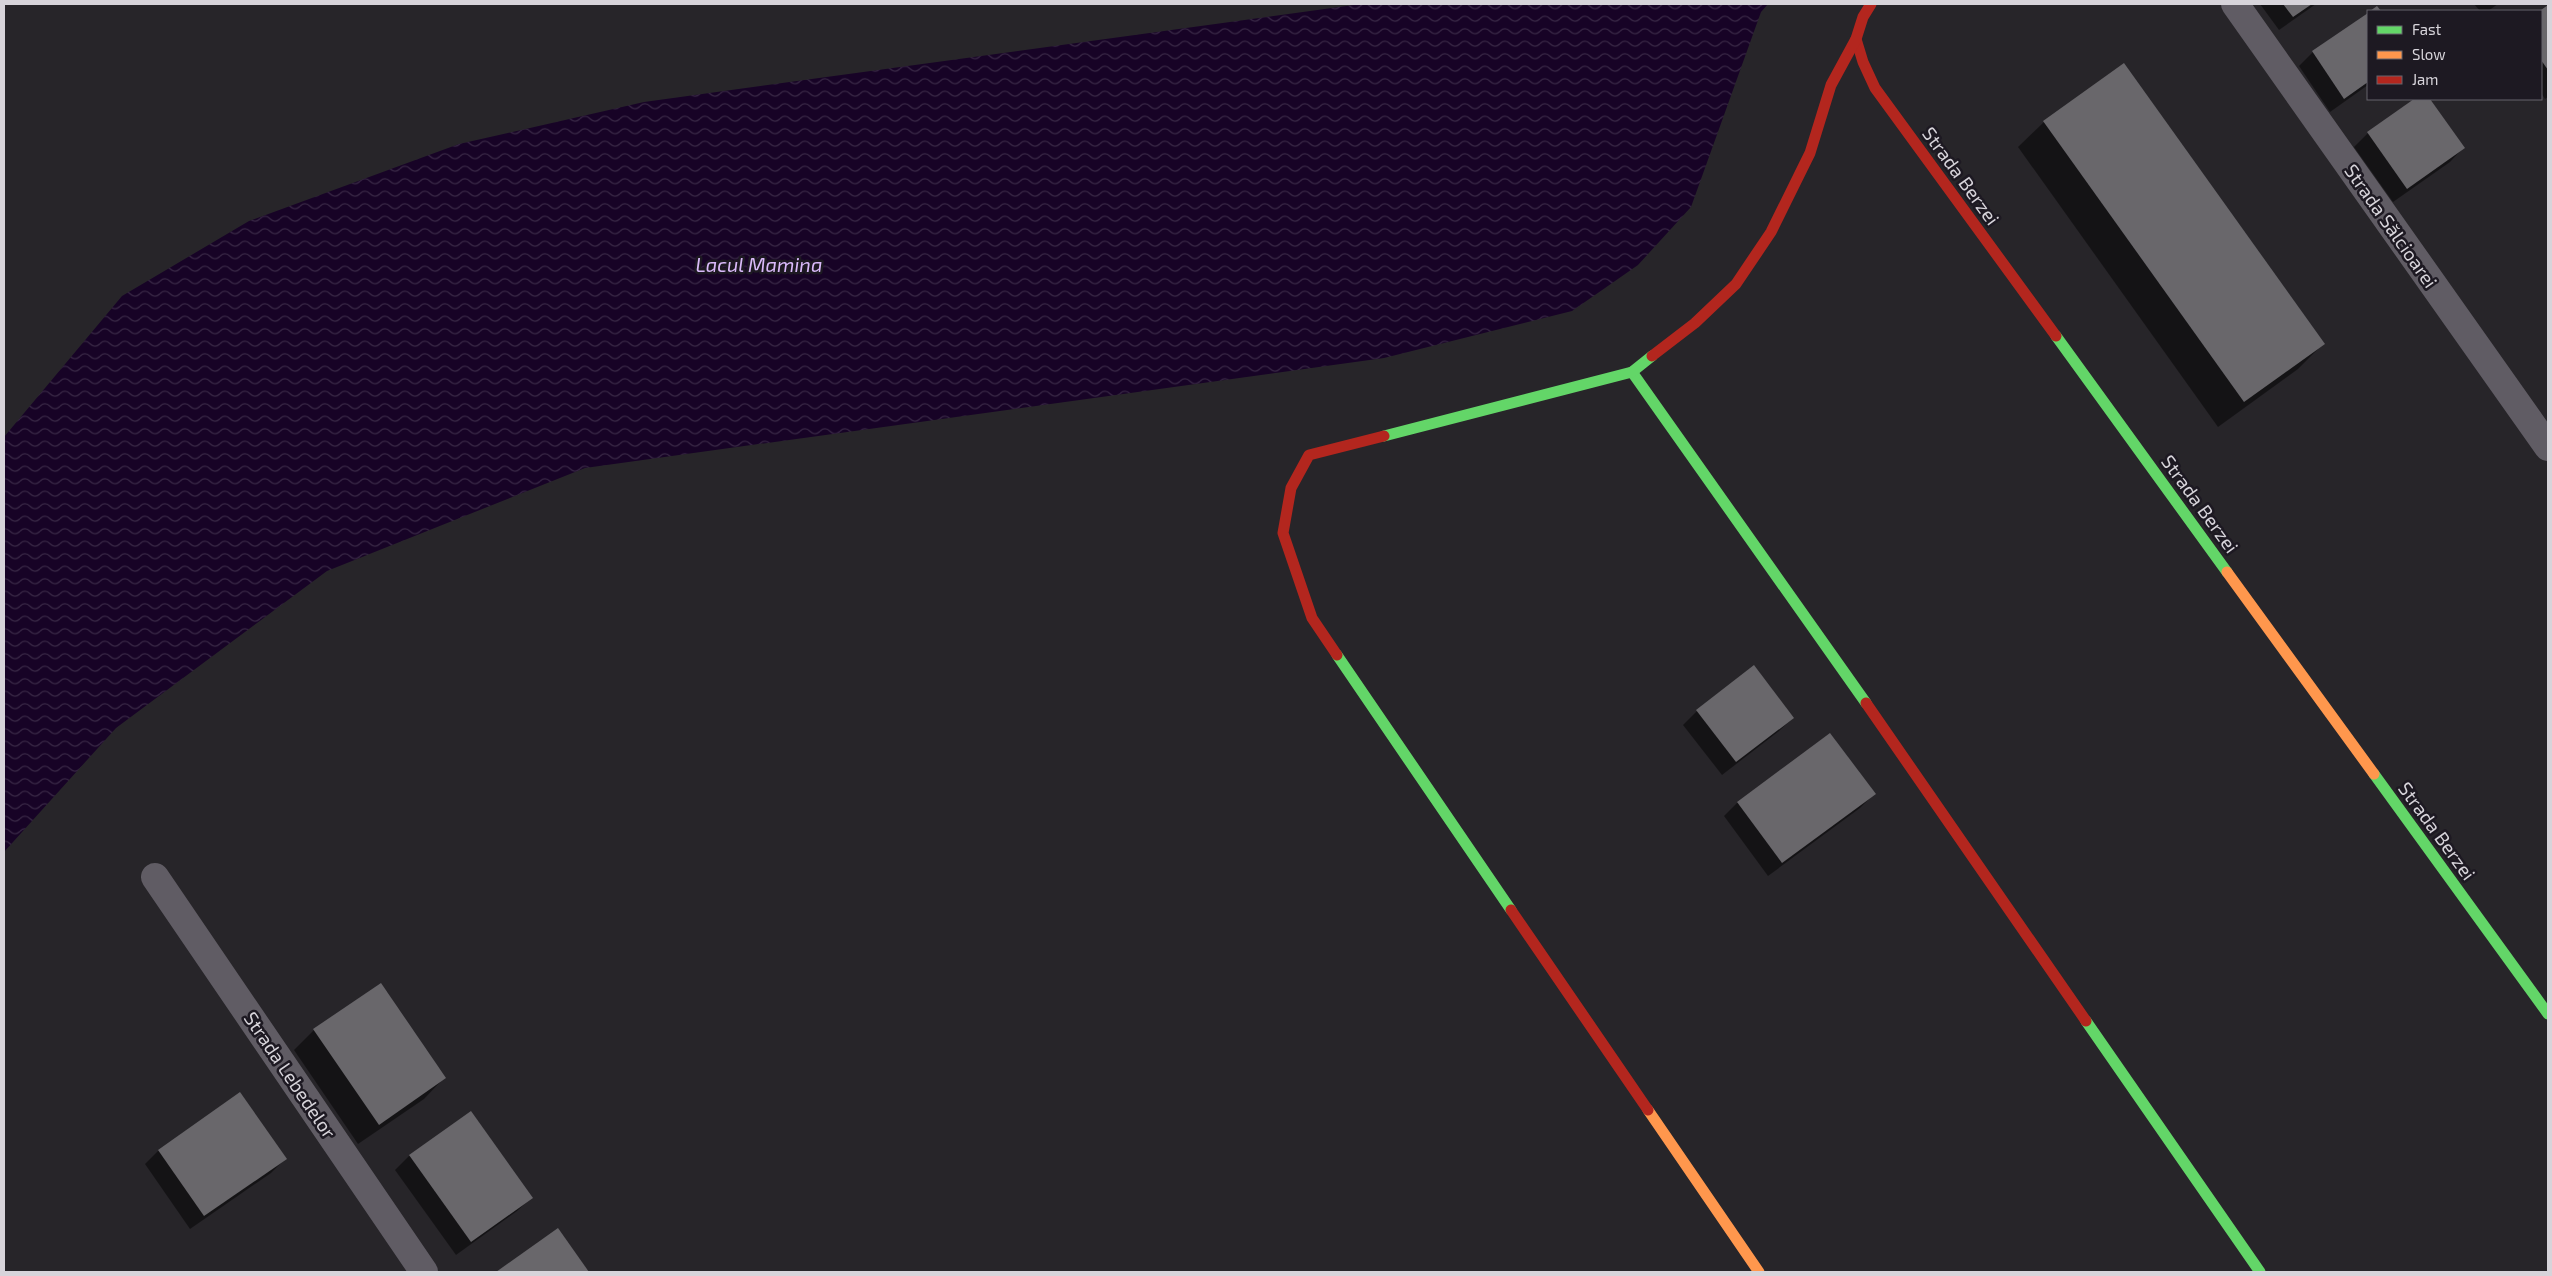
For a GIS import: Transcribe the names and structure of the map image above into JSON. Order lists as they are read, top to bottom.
{
  "streets": {
    "street": ["Strada Berzei", "Strada Sălcioarei", "Strada Lebedelor"]
  },
  "water": ["Lacul Mamina"],
  "legend": ["Fast", "Slow", "Jam"]
}
